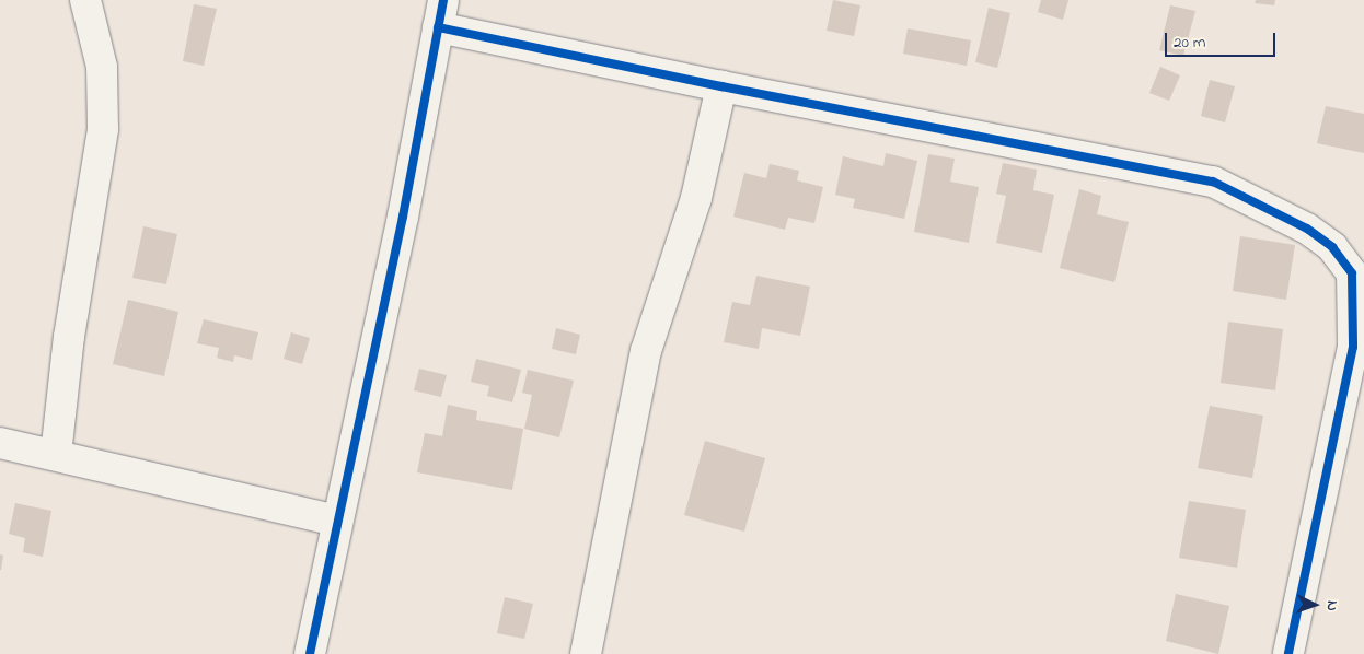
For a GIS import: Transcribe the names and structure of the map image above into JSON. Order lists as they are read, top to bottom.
{
  "scale_bar": "20 m",
  "north": "right"
}
